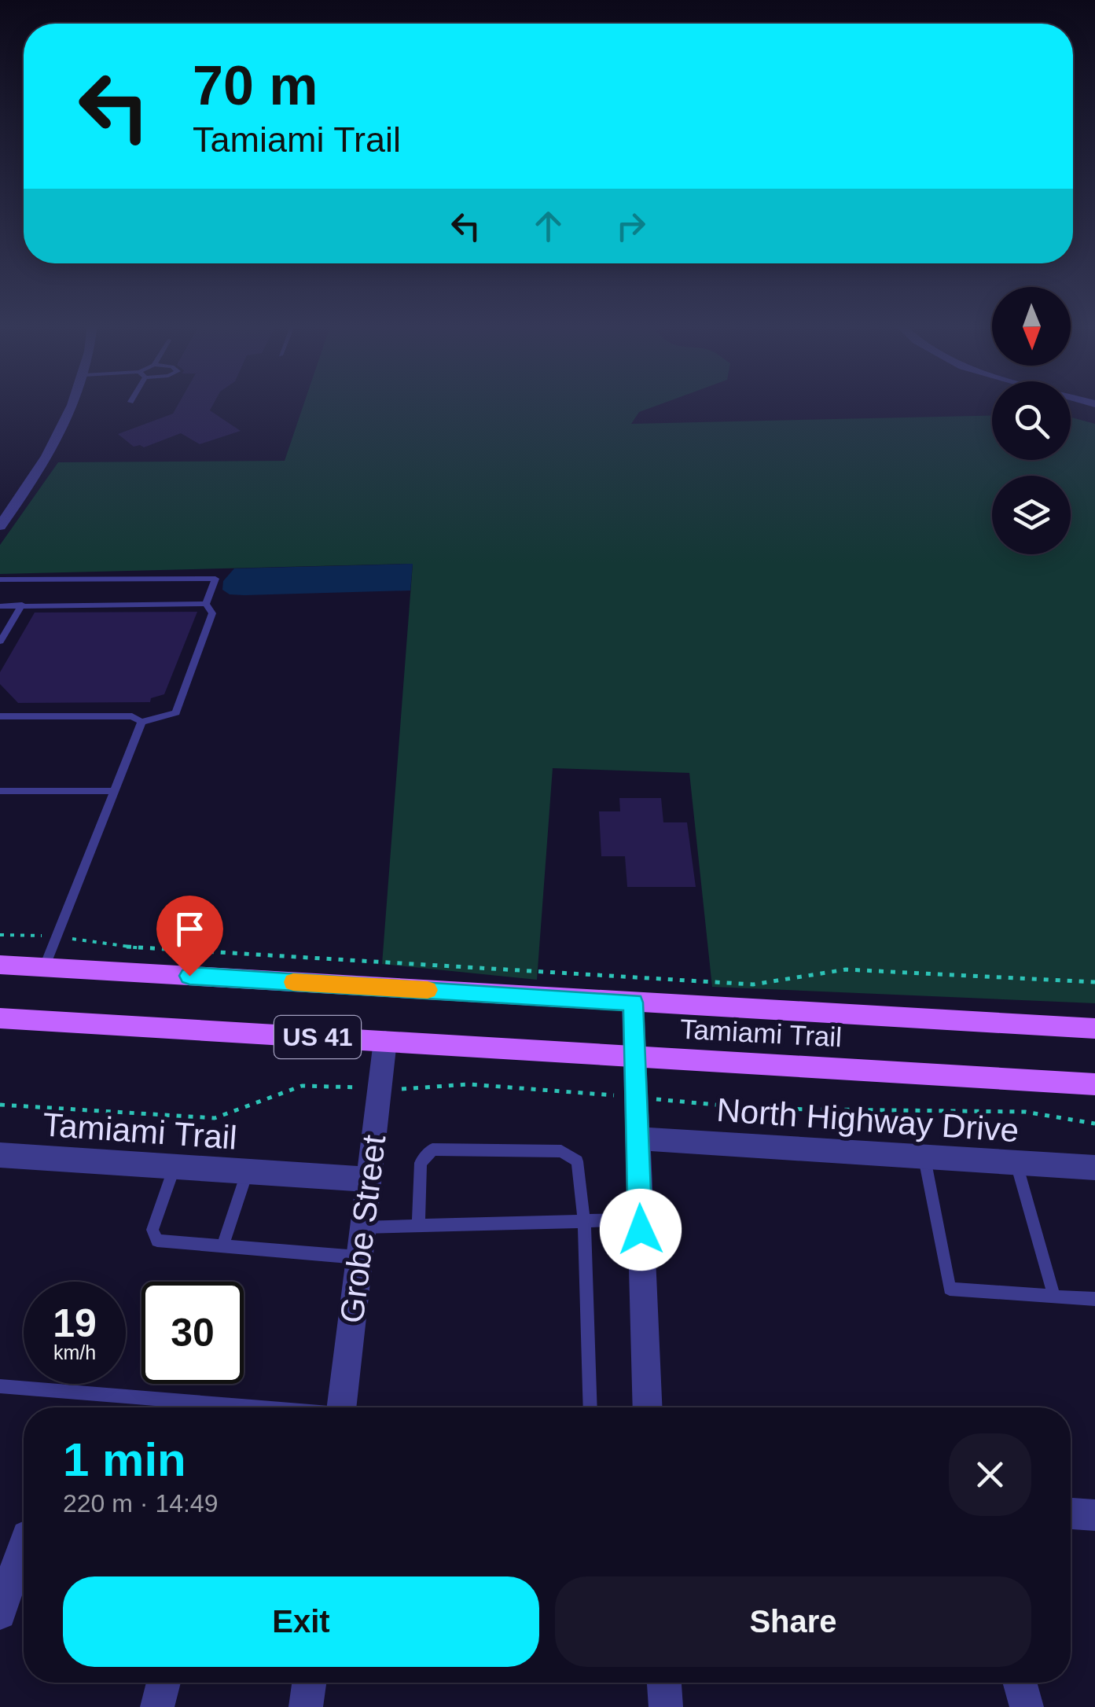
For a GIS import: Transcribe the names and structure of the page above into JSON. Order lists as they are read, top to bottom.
{
  "streets": {
    "main road": ["Tamiami Trail", "US 41"],
    "street": ["North Highway Drive", "Grobe Street"]
  },
  "crossings": [
    ["Tamiami Trail", "Grobe Street"]
  ],
  "north": "bottom",
  "page": {
    "turn": ["70 m", "Tamiami Trail"],
    "speed": "19 km/h",
    "limit": "30",
    "heading": ["1 min", "220 m · 14:49"],
    "buttons": ["Exit", "Share"]
  }
}
